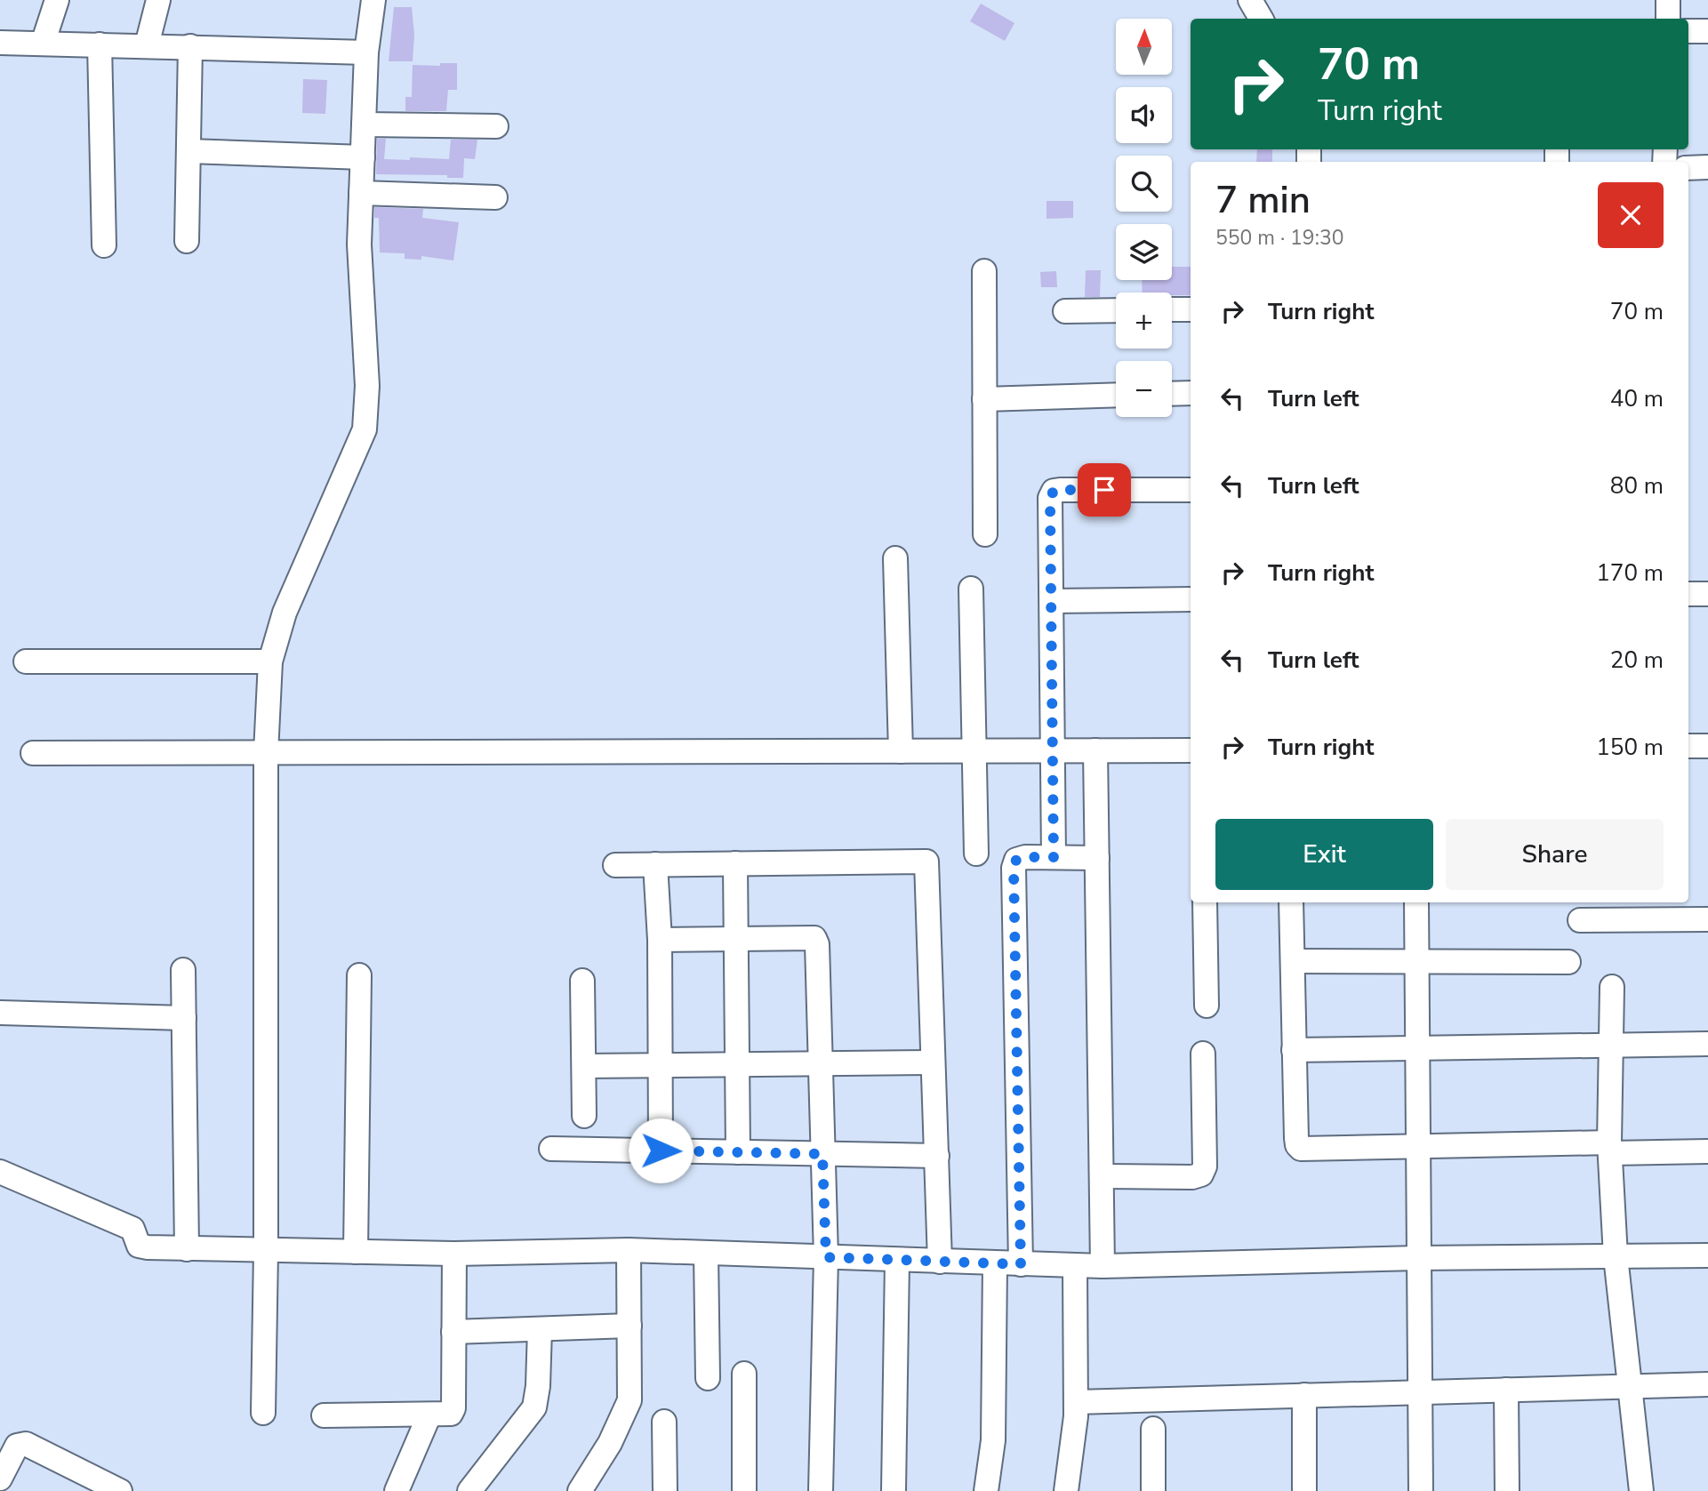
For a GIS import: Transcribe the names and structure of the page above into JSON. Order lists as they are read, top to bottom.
{
  "north": "top",
  "page": {
    "map_buttons": ["+", "−"],
    "turn": ["70 m", "Turn right"],
    "heading": ["7 min", "550 m · 19:30"],
    "list": [
      {
        "name": "Turn right",
        "value": "70 m"
      },
      {
        "name": "Turn left",
        "value": "40 m"
      },
      {
        "name": "Turn left",
        "value": "80 m"
      },
      {
        "name": "Turn right",
        "value": "170 m"
      },
      {
        "name": "Turn left",
        "value": "20 m"
      },
      {
        "name": "Turn right",
        "value": "150 m"
      }
    ],
    "buttons": ["Exit", "Share"]
  }
}
